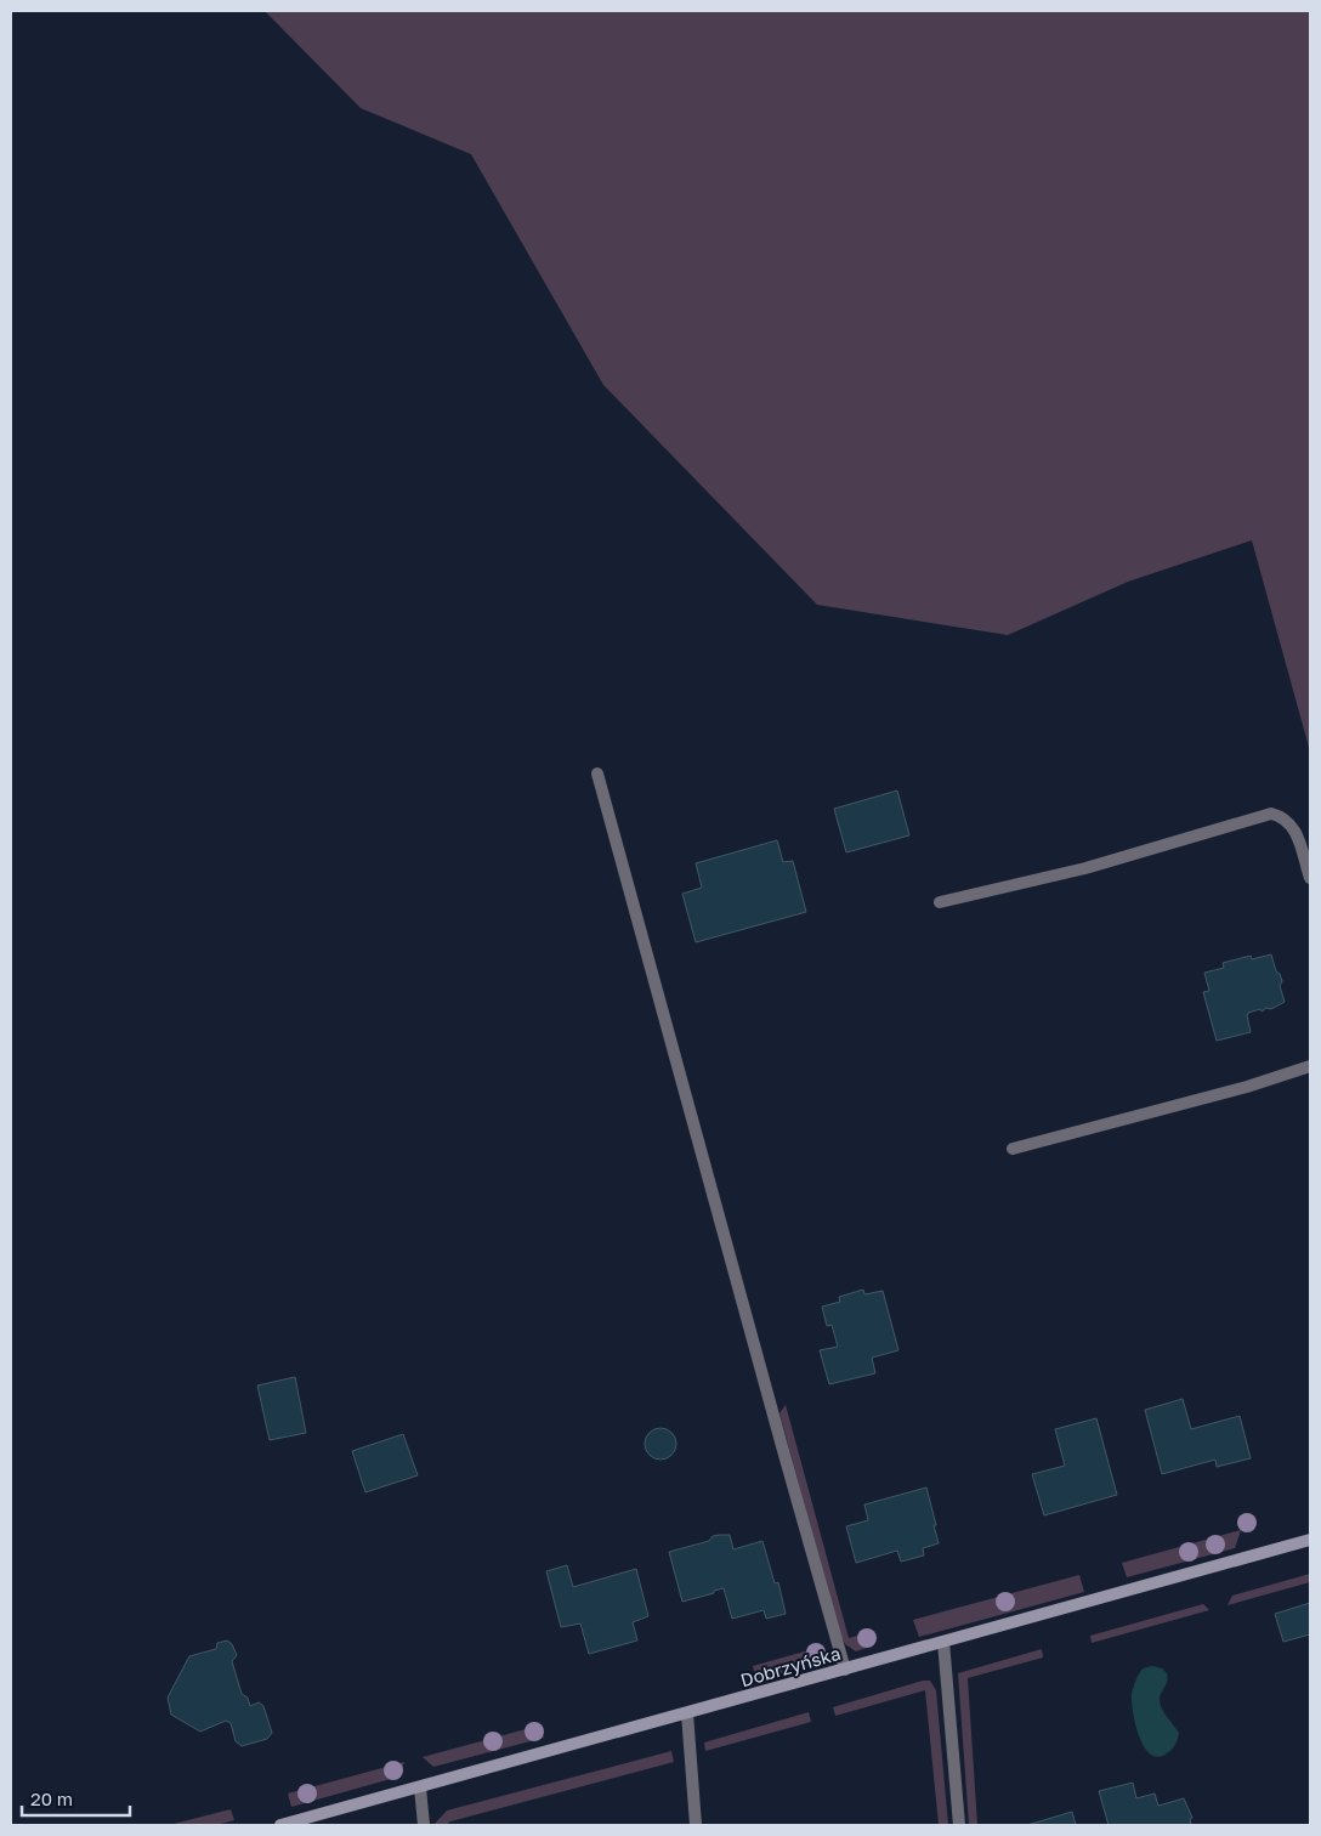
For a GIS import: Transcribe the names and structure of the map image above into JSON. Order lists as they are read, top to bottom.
{
  "streets": {
    "street": ["Dobrzyńska"]
  },
  "scale_bar": "20 m"
}
